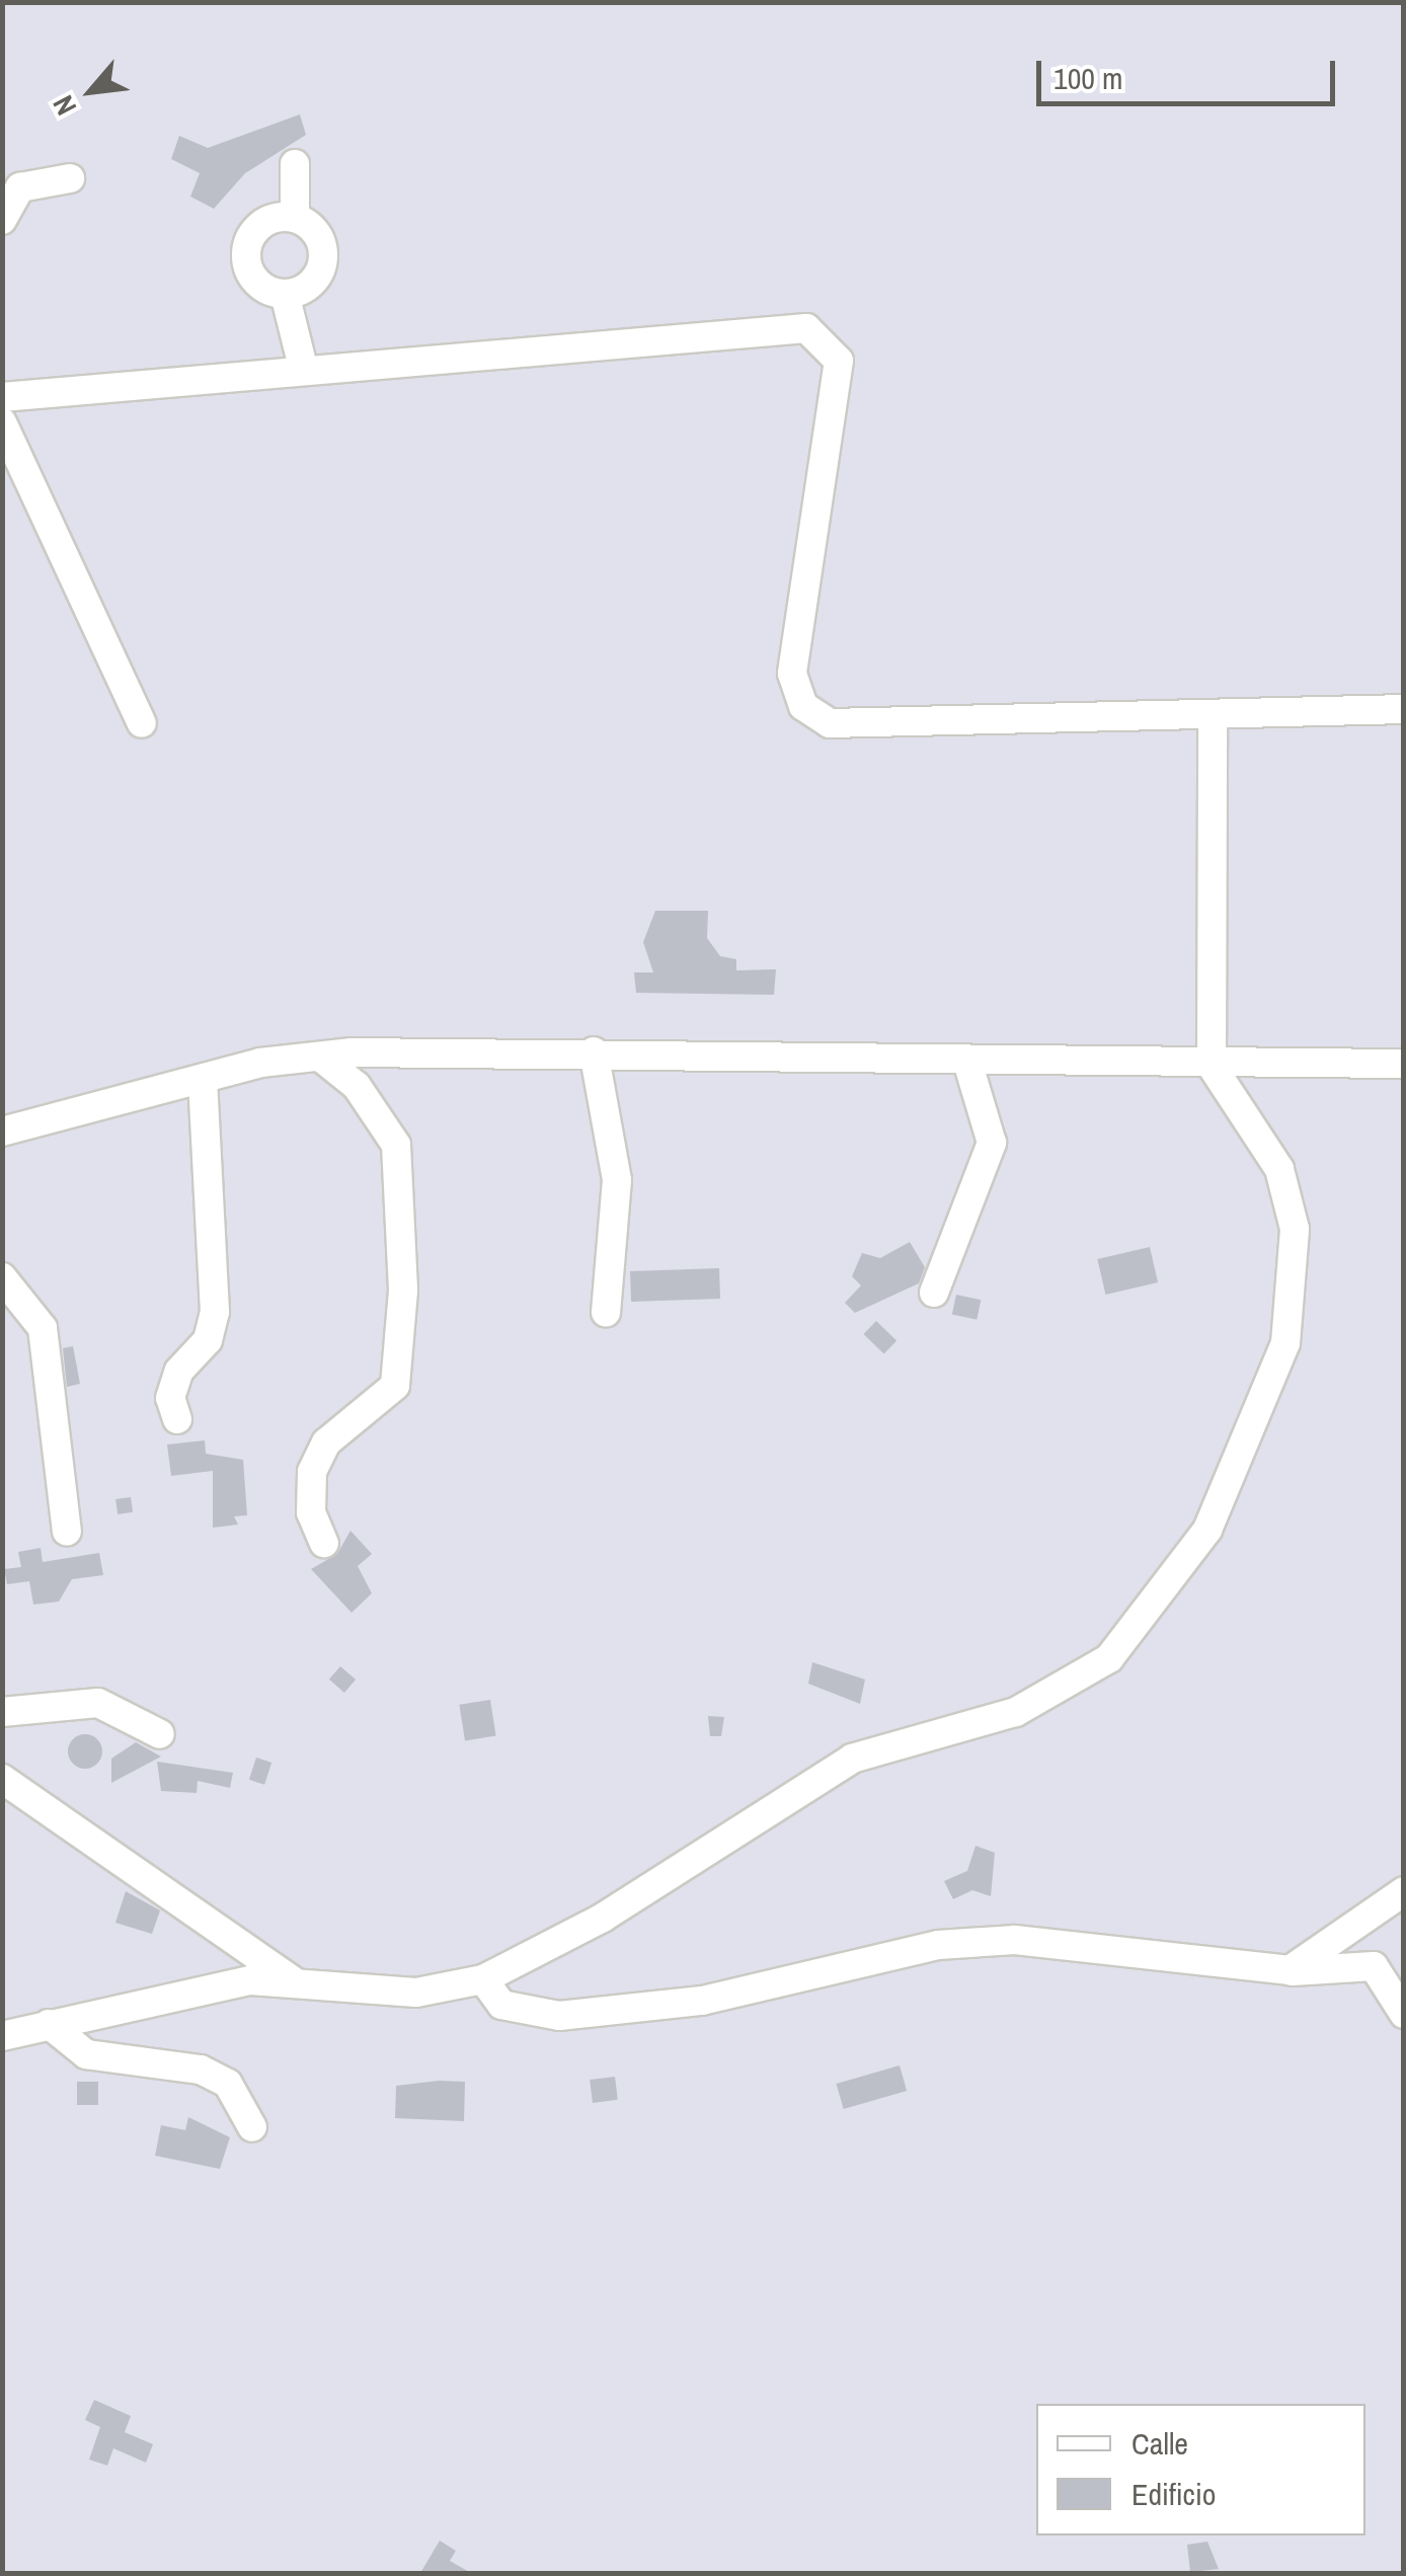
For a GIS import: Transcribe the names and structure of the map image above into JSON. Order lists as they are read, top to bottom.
{
  "legend": ["Calle", "Edificio"],
  "scale_bar": "100 m",
  "north": "bottom left"
}
